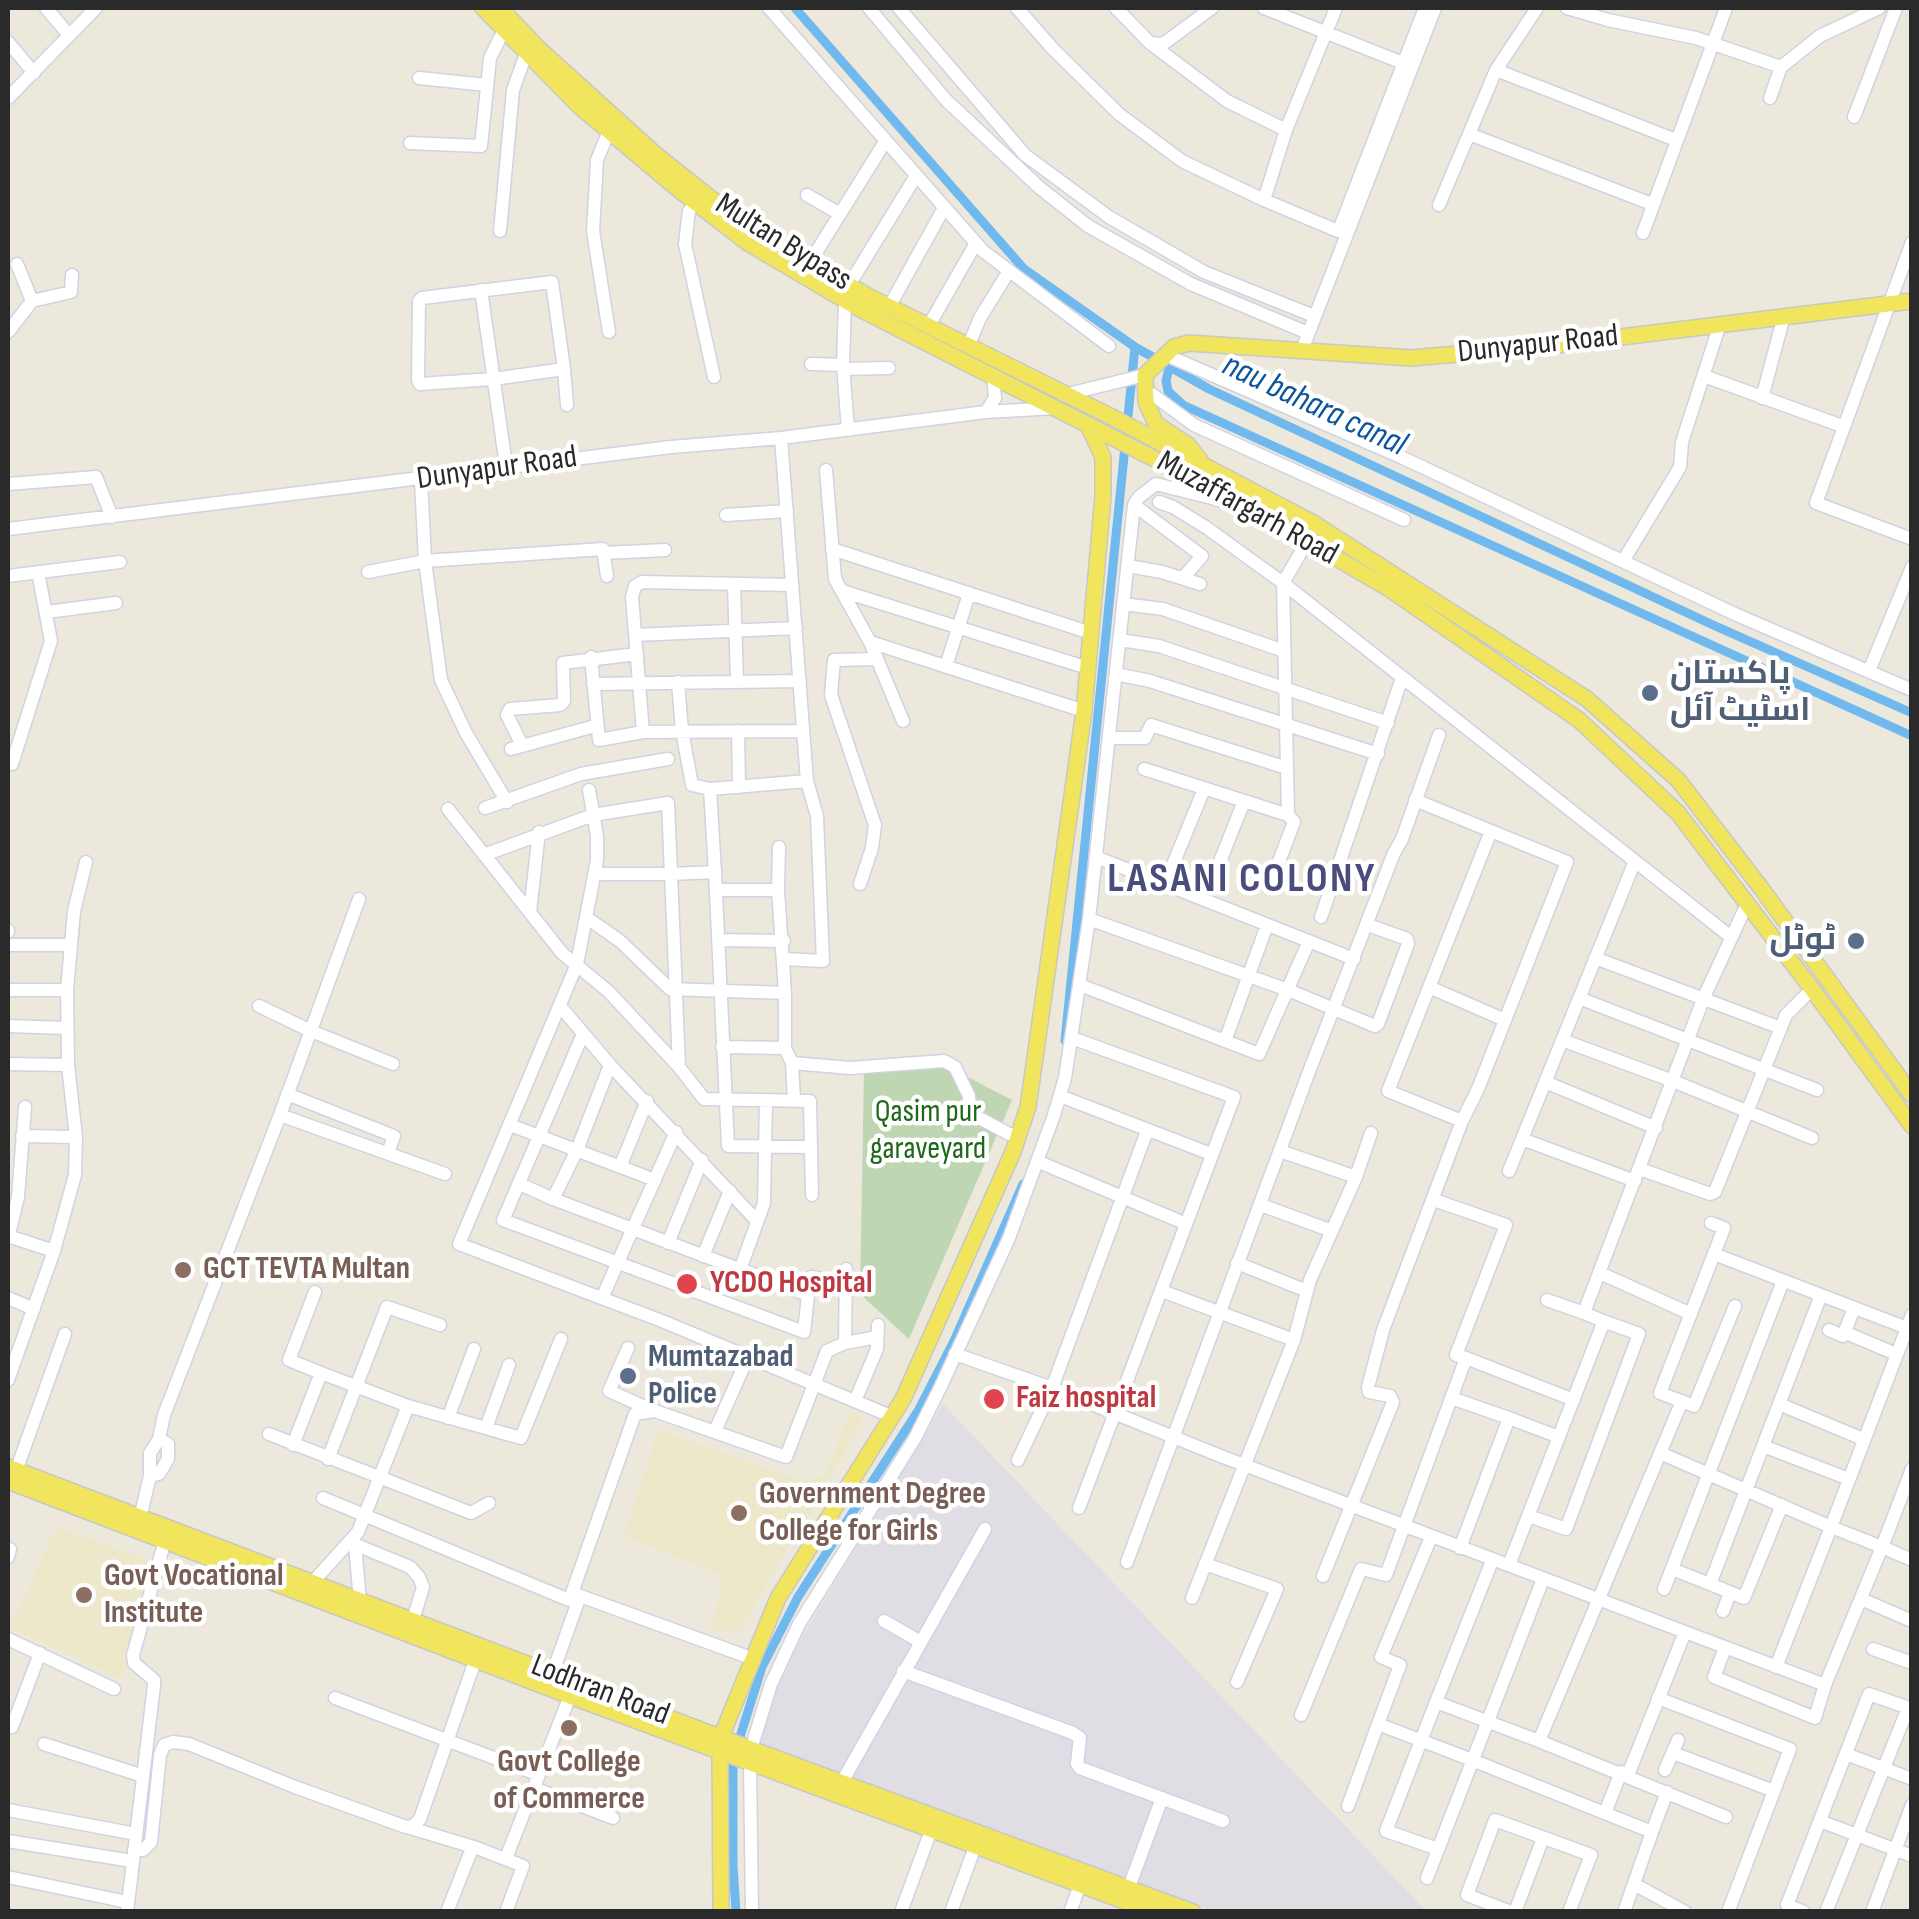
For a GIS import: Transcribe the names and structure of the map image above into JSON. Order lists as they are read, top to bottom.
{
  "streets": {
    "main road": [
      "Multan Bypass",
      "Dunyapur Road",
      "Muzaffargarh Road",
      "Lodhran Road"
    ]
  },
  "crossings": [
    ["Multan Bypass", "Dunyapur Road"],
    ["Multan Bypass", "Muzaffargarh Road"],
    ["Dunyapur Road", "Muzaffargarh Road"]
  ],
  "districts": ["LASANI COLONY"],
  "water": ["nau bahara canal"],
  "parks": ["Qasim pur garaveyard"],
  "places": [
    "پاکستان اسٹیٹ آئل",
    "ٹوٹل",
    "GCT TEVTA Multan",
    "YCDO Hospital",
    "Mumtazabad Police",
    "Faiz hospital",
    "Government Degree College for Girls",
    "Govt Vocational Institute",
    "Govt College of Commerce"
  ]
}
